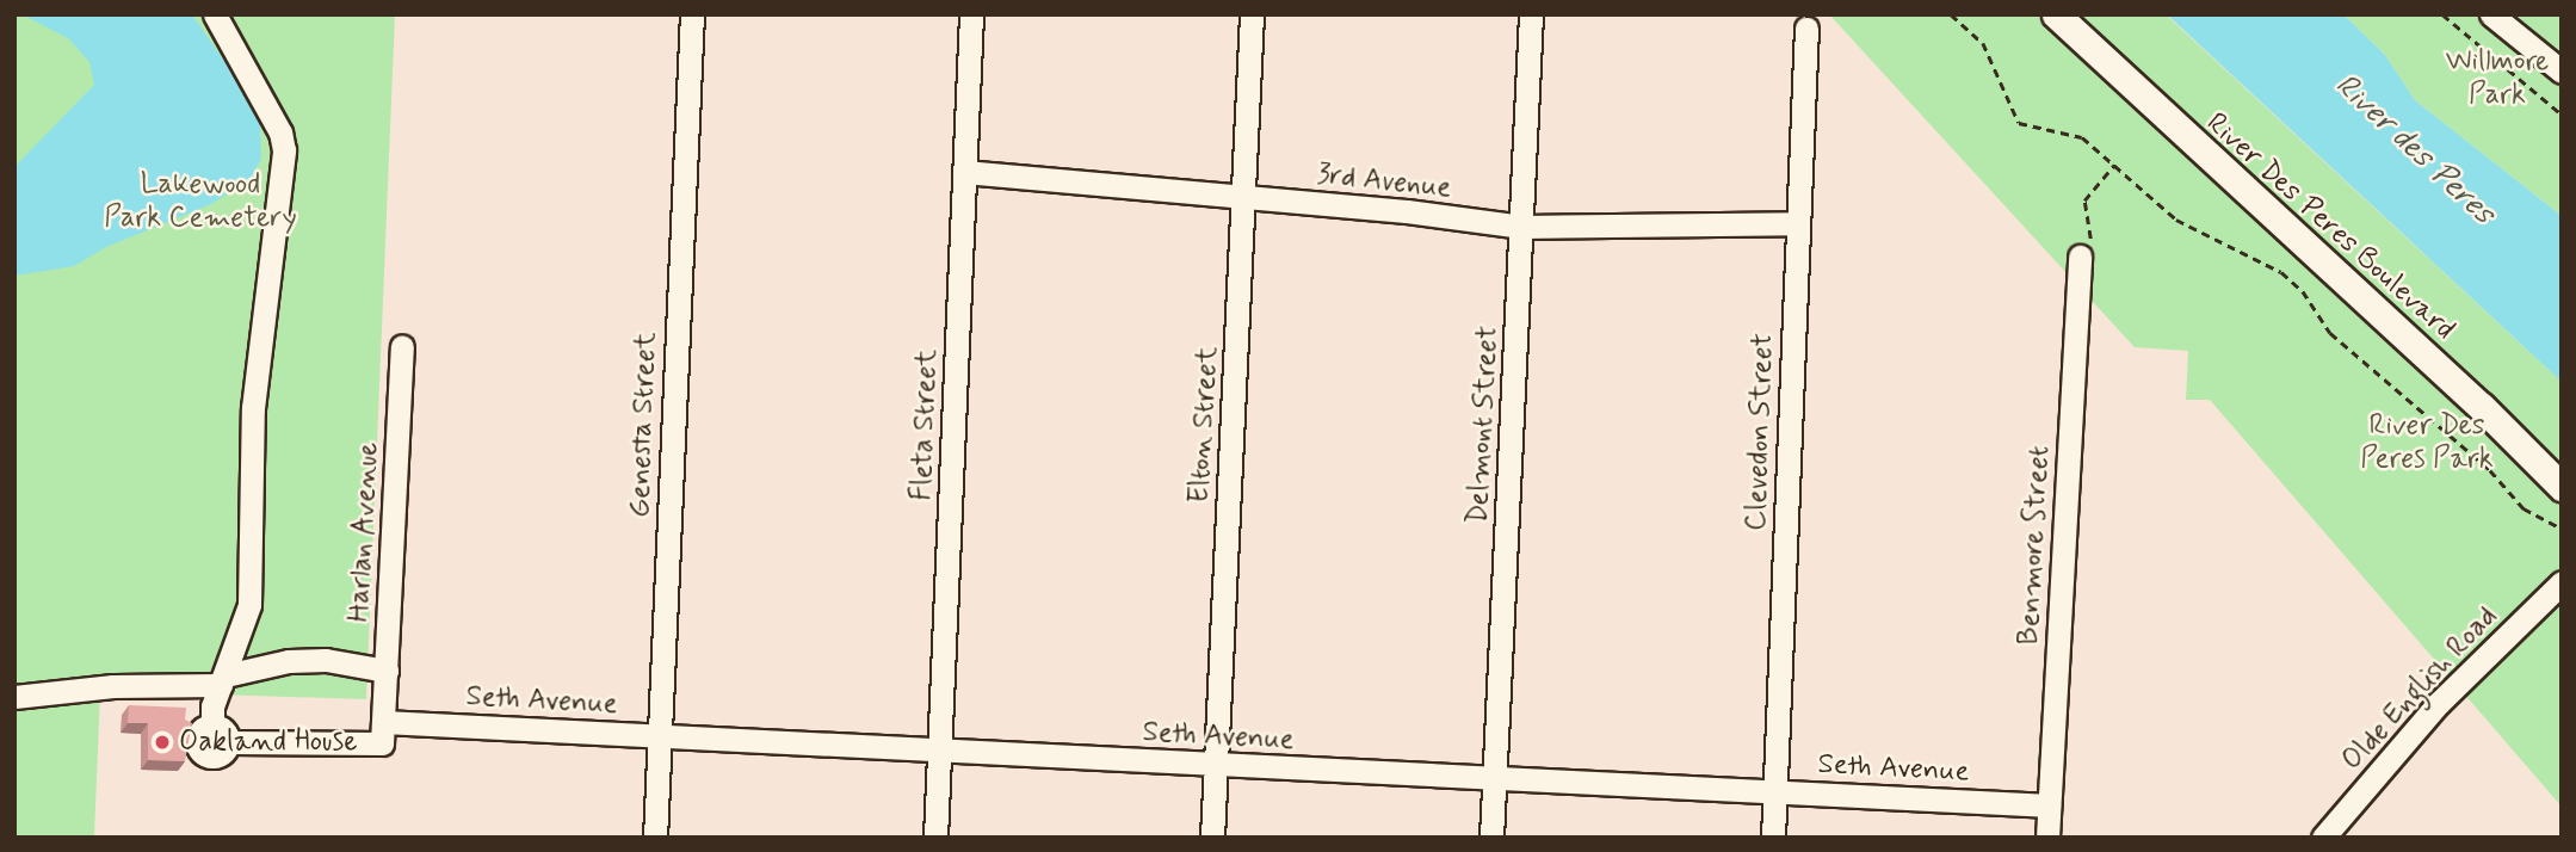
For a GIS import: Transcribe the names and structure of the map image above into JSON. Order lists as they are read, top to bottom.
{
  "streets": {
    "main road": ["River Des Peres Boulevard"],
    "street": [
      "3rd Avenue",
      "Genesta Street",
      "Fleta Street",
      "Elton Street",
      "Delmont Street",
      "Clevedon Street",
      "Harlan Avenue",
      "Benmore Street",
      "Olde English Road",
      "Seth Avenue"
    ]
  },
  "crossings": [
    ["3rd Avenue", "Fleta Street"],
    ["3rd Avenue", "Elton Street"],
    ["3rd Avenue", "Delmont Street"],
    ["3rd Avenue", "Clevedon Street"],
    ["Genesta Street", "Seth Avenue"],
    ["Fleta Street", "Seth Avenue"],
    ["Elton Street", "Seth Avenue"],
    ["Delmont Street", "Seth Avenue"],
    ["Clevedon Street", "Seth Avenue"],
    ["Harlan Avenue", "Seth Avenue"],
    ["Benmore Street", "Seth Avenue"]
  ],
  "water": ["River des Peres"],
  "parks": ["Willmore Park", "Lakewood Park Cemetery", "River Des Peres Park"],
  "places": ["Oakland House"]
}
